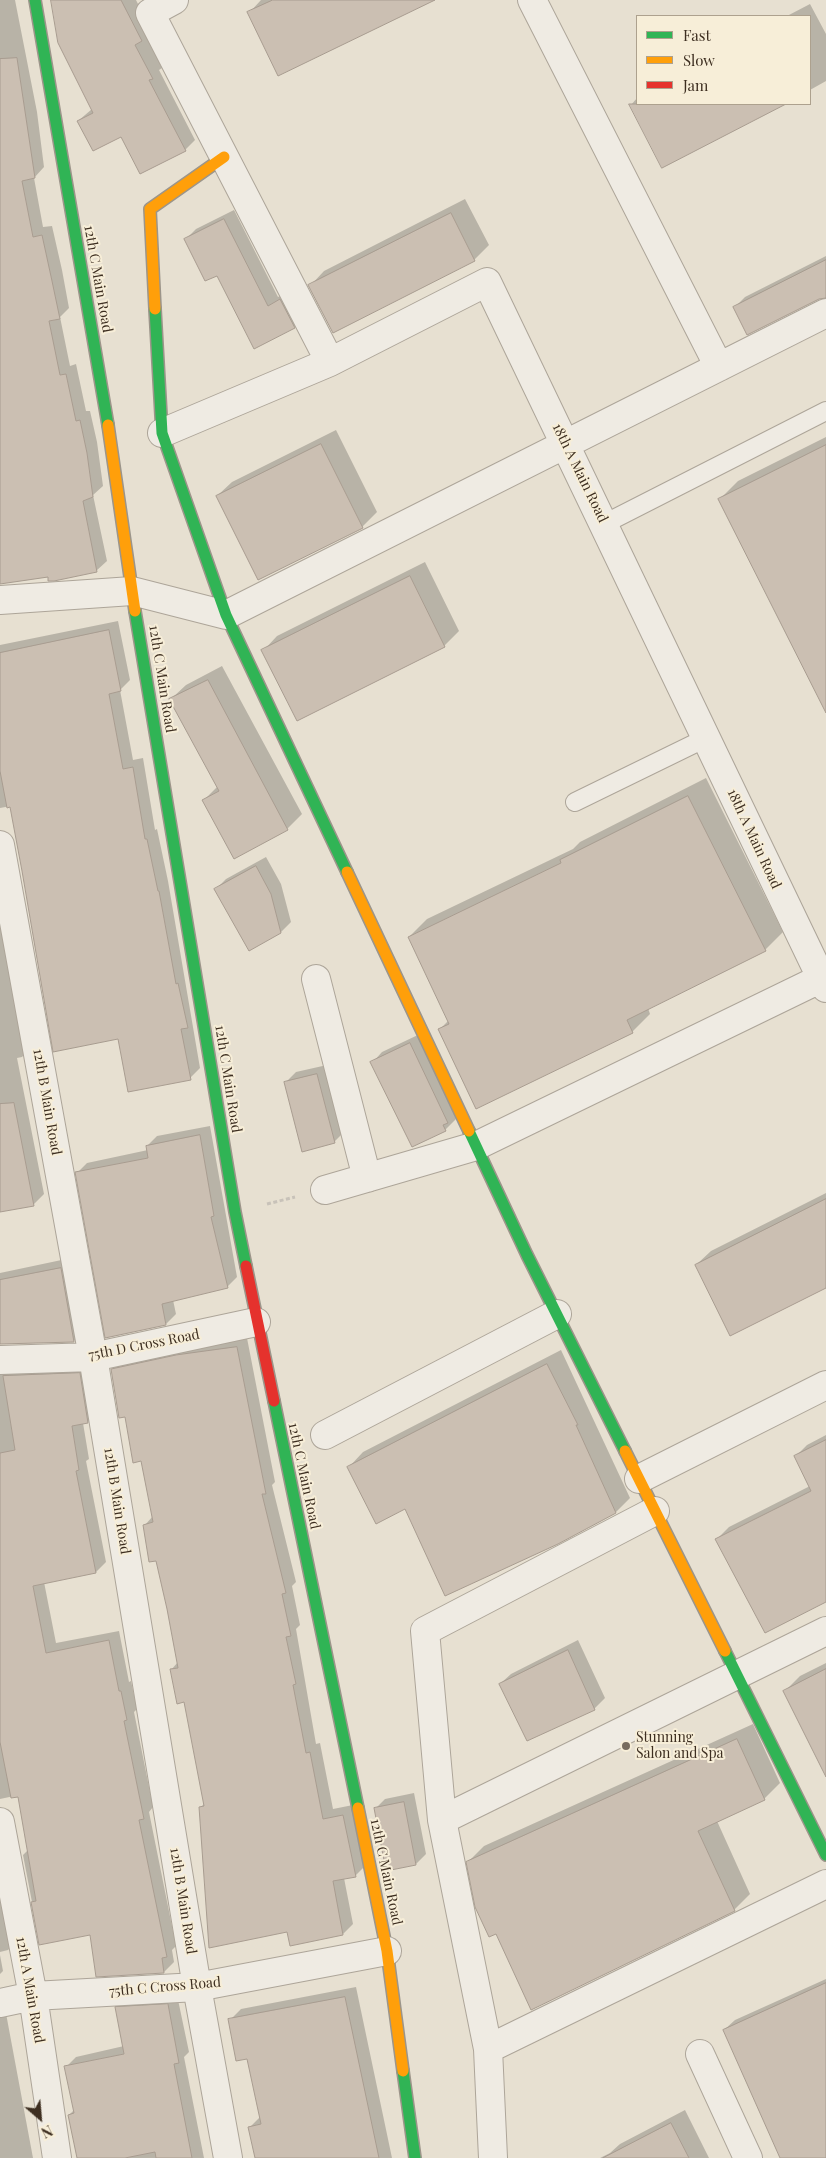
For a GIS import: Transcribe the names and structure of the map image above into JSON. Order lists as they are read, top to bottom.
{
  "streets": {
    "street": [
      "12th C Main Road",
      "18th A Main Road",
      "12th B Main Road",
      "75th D Cross Road",
      "75th C Cross Road",
      "12th A Main Road"
    ]
  },
  "crossings": [
    ["12th C Main Road", "75th D Cross Road"],
    ["12th C Main Road", "75th C Cross Road"],
    ["12th B Main Road", "75th D Cross Road"],
    ["12th B Main Road", "75th C Cross Road"],
    ["75th C Cross Road", "12th A Main Road"]
  ],
  "places": ["Stunning Salon and Spa"],
  "legend": ["Fast", "Slow", "Jam"],
  "north": "bottom right"
}
